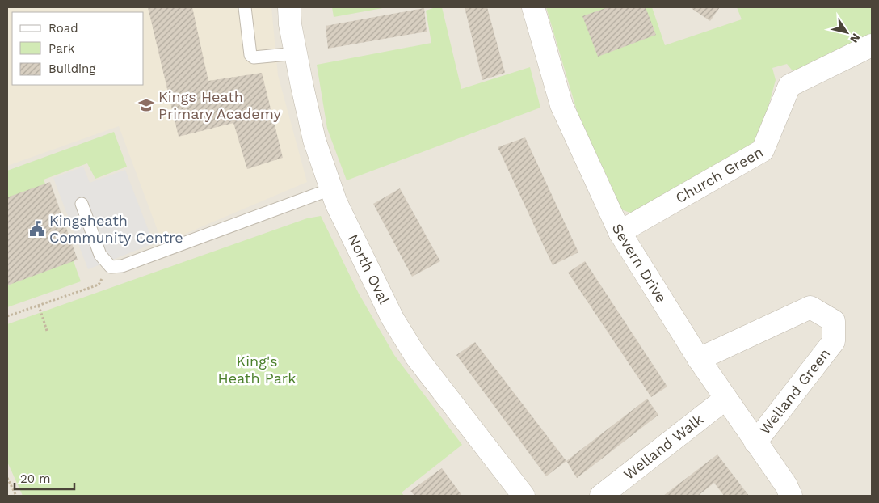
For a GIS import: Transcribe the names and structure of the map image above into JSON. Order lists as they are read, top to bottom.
{
  "streets": {
    "street": [
      "Church Green",
      "Severn Drive",
      "North Oval",
      "Welland Green",
      "Welland Walk"
    ]
  },
  "crossings": [
    ["Church Green", "Severn Drive"],
    ["Severn Drive", "Welland Green"],
    ["Severn Drive", "Welland Walk"]
  ],
  "parks": ["King's Heath Park"],
  "places": {
    "school or university": ["Kings Heath Primary Academy"],
    "public building": ["Kingsheath Community Centre"]
  },
  "legend": ["Road", "Park", "Building"],
  "scale_bar": "20 m",
  "north": "bottom right"
}
